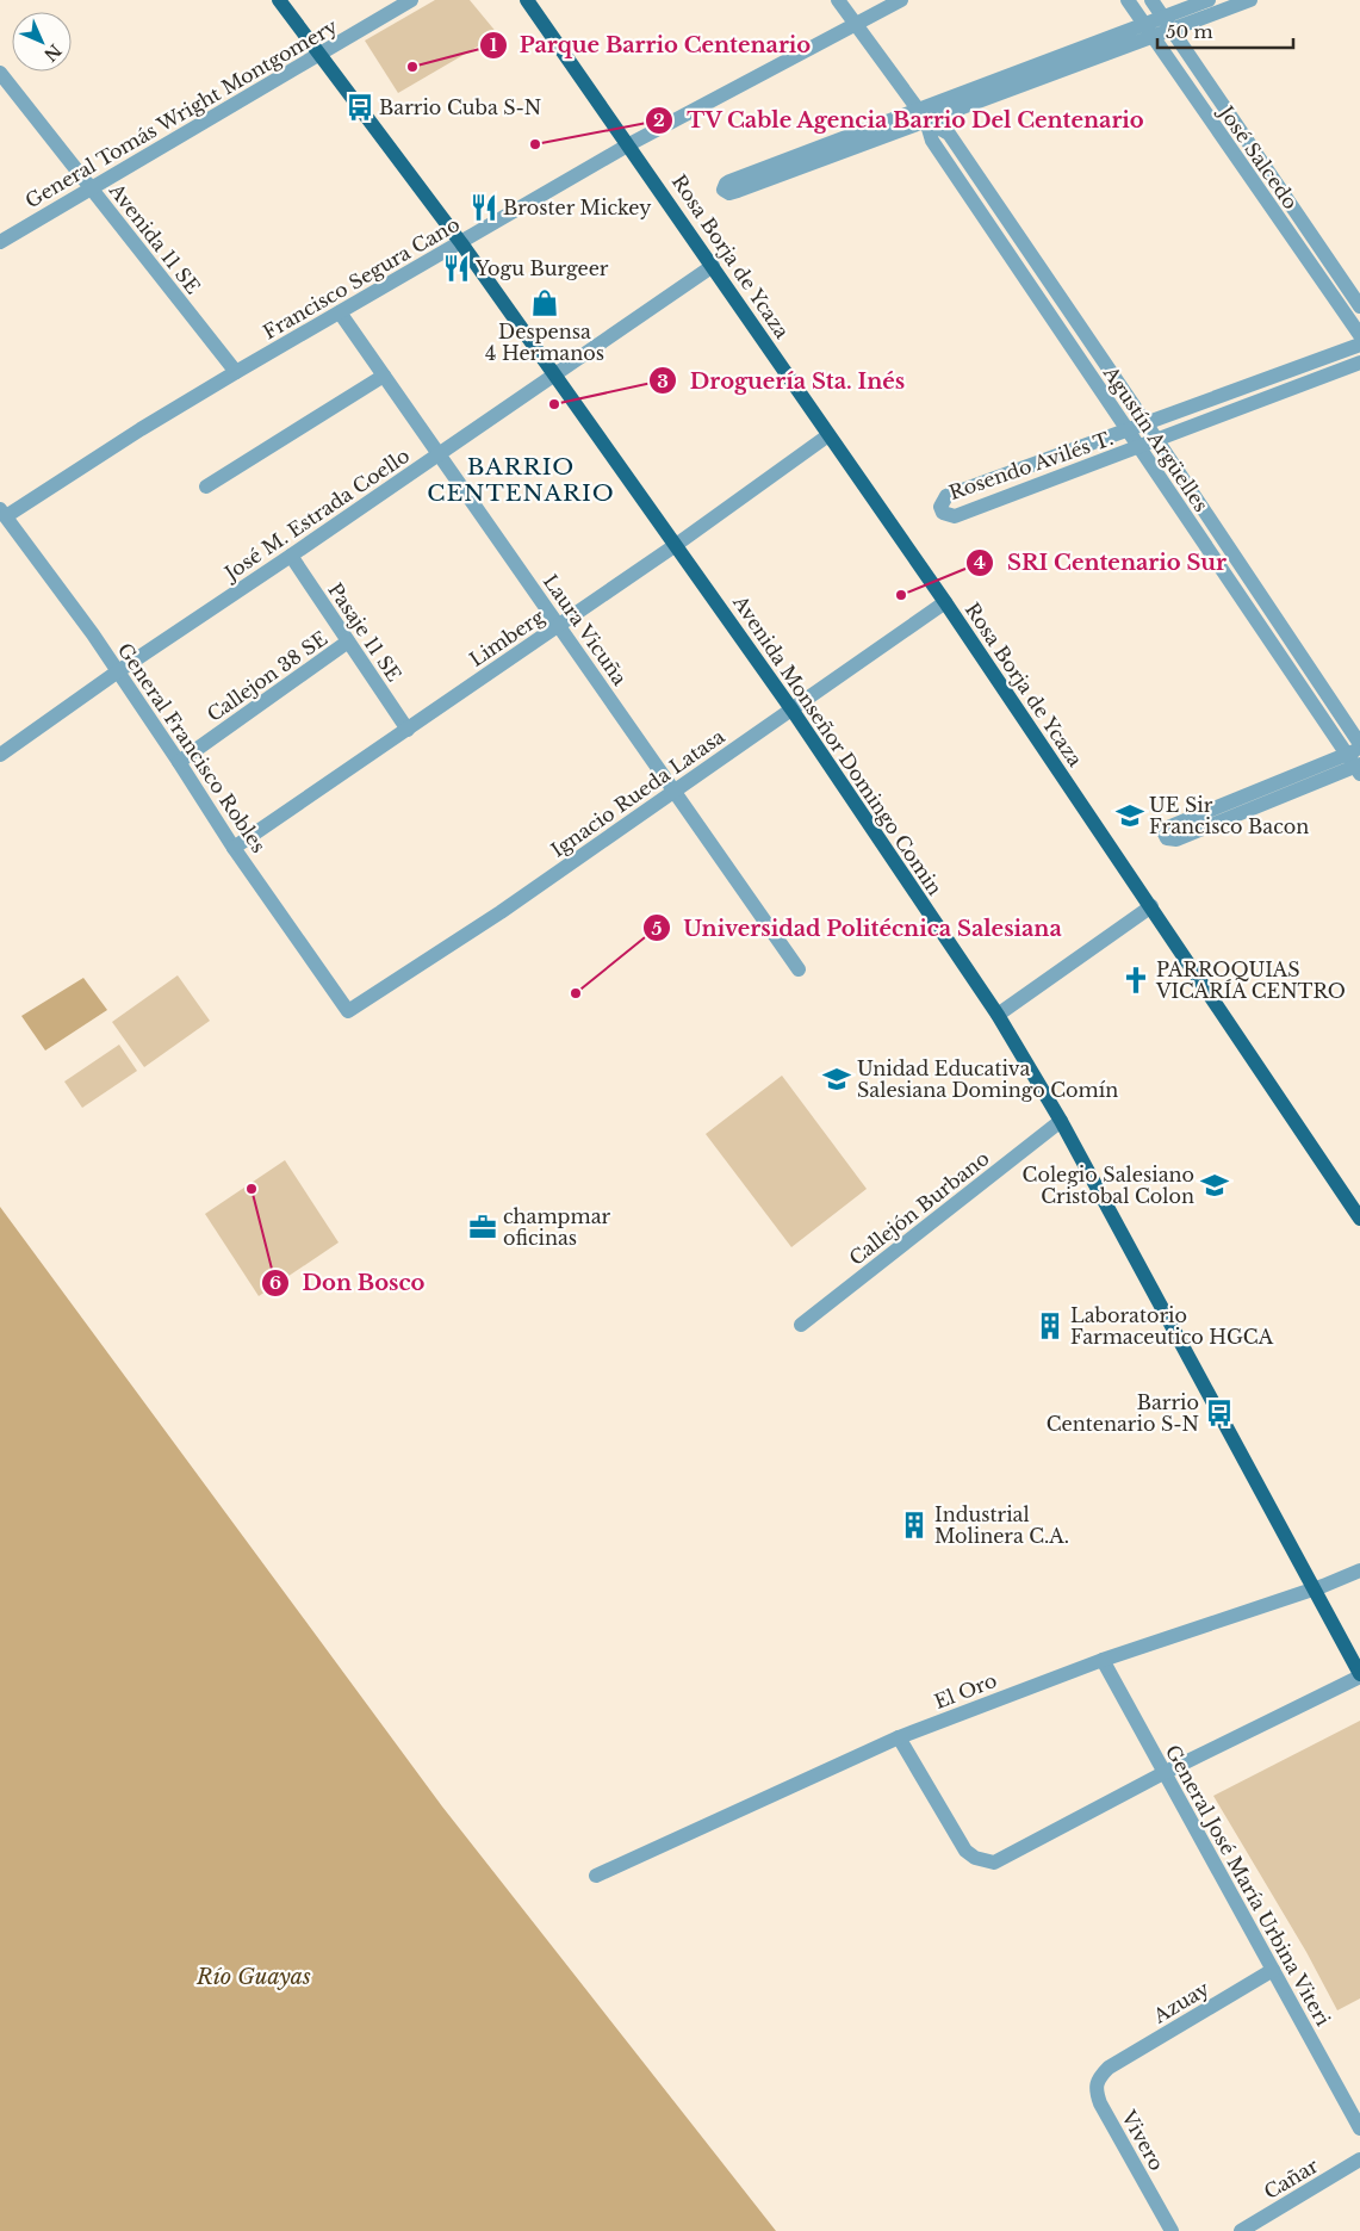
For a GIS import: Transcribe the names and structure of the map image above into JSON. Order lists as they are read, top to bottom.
{
  "streets": {
    "main road": ["Rosa Borja de Ycaza", "Avenida Monseñor Domingo Comin"],
    "street": [
      "General Tomás Wright Montgomery",
      "José Salcedo",
      "Avenida 11 SE",
      "Francisco Segura Cano",
      "Agustín Argüelles",
      "Rosendo Avilés T.",
      "José M. Estrada Coello",
      "Laura Vicuña",
      "Pasaje 11 SE",
      "Limberg",
      "Callejon 38 SE",
      "General Francisco Robles",
      "Ignacio Rueda Latasa",
      "Callejón Burbano",
      "El Oro",
      "General José María Urbina Viteri",
      "Azuay",
      "Vivero",
      "Cañar"
    ]
  },
  "crossings": [
    ["General Tomás Wright Montgomery", "Avenida 11 SE"],
    ["General Tomás Wright Montgomery", "Avenida Monseñor Domingo Comin"],
    ["Avenida 11 SE", "Francisco Segura Cano"],
    ["Rosa Borja de Ycaza", "Francisco Segura Cano"],
    ["Rosa Borja de Ycaza", "José M. Estrada Coello"],
    ["Rosa Borja de Ycaza", "Limberg"],
    ["Rosa Borja de Ycaza", "Ignacio Rueda Latasa"],
    ["Francisco Segura Cano", "Agustín Argüelles"],
    ["Francisco Segura Cano", "Laura Vicuña"],
    ["Francisco Segura Cano", "Avenida Monseñor Domingo Comin"],
    ["Francisco Segura Cano", "General Francisco Robles"],
    ["Agustín Argüelles", "Rosendo Avilés T."],
    ["José M. Estrada Coello", "Laura Vicuña"],
    ["José M. Estrada Coello", "Pasaje 11 SE"],
    ["José M. Estrada Coello", "Avenida Monseñor Domingo Comin"],
    ["José M. Estrada Coello", "General Francisco Robles"],
    ["Laura Vicuña", "Limberg"],
    ["Laura Vicuña", "Ignacio Rueda Latasa"],
    ["Pasaje 11 SE", "Limberg"],
    ["Pasaje 11 SE", "Callejon 38 SE"],
    ["Limberg", "Avenida Monseñor Domingo Comin"],
    ["Limberg", "General Francisco Robles"],
    ["Callejon 38 SE", "General Francisco Robles"],
    ["Avenida Monseñor Domingo Comin", "Ignacio Rueda Latasa"],
    ["Avenida Monseñor Domingo Comin", "Callejón Burbano"],
    ["Avenida Monseñor Domingo Comin", "El Oro"],
    ["General Francisco Robles", "Ignacio Rueda Latasa"],
    ["El Oro", "General José María Urbina Viteri"],
    ["General José María Urbina Viteri", "Azuay"],
    ["Azuay", "Vivero"]
  ],
  "districts": ["BARRIO CENTENARIO"],
  "water": ["Río Guayas"],
  "places": {
    "other": [
      "Parque Barrio Centenario",
      "TV Cable Agencia Barrio Del Centenario",
      "Droguería Sta. Inés",
      "SRI Centenario Sur",
      "Universidad Politécnica Salesiana",
      "Don Bosco"
    ],
    "bus stop": ["Barrio Cuba S-N", "Barrio Centenario S-N"],
    "restaurant": ["Broster Mickey", "Yogu Burgeer"],
    "shop": ["Despensa 4 Hermanos"],
    "school or university": ["UE Sir Francisco Bacon", "Unidad Educativa Salesiana Domingo Comín", "Colegio Salesiano Cristobal Colon"],
    "church": ["PARROQUIAS VICARÍA CENTRO"],
    "office": ["champmar oficinas"],
    "building": ["Laboratorio Farmaceutico HGCA", "Industrial Molinera C.A."]
  },
  "scale_bar": "50 m",
  "north": "bottom right"
}
